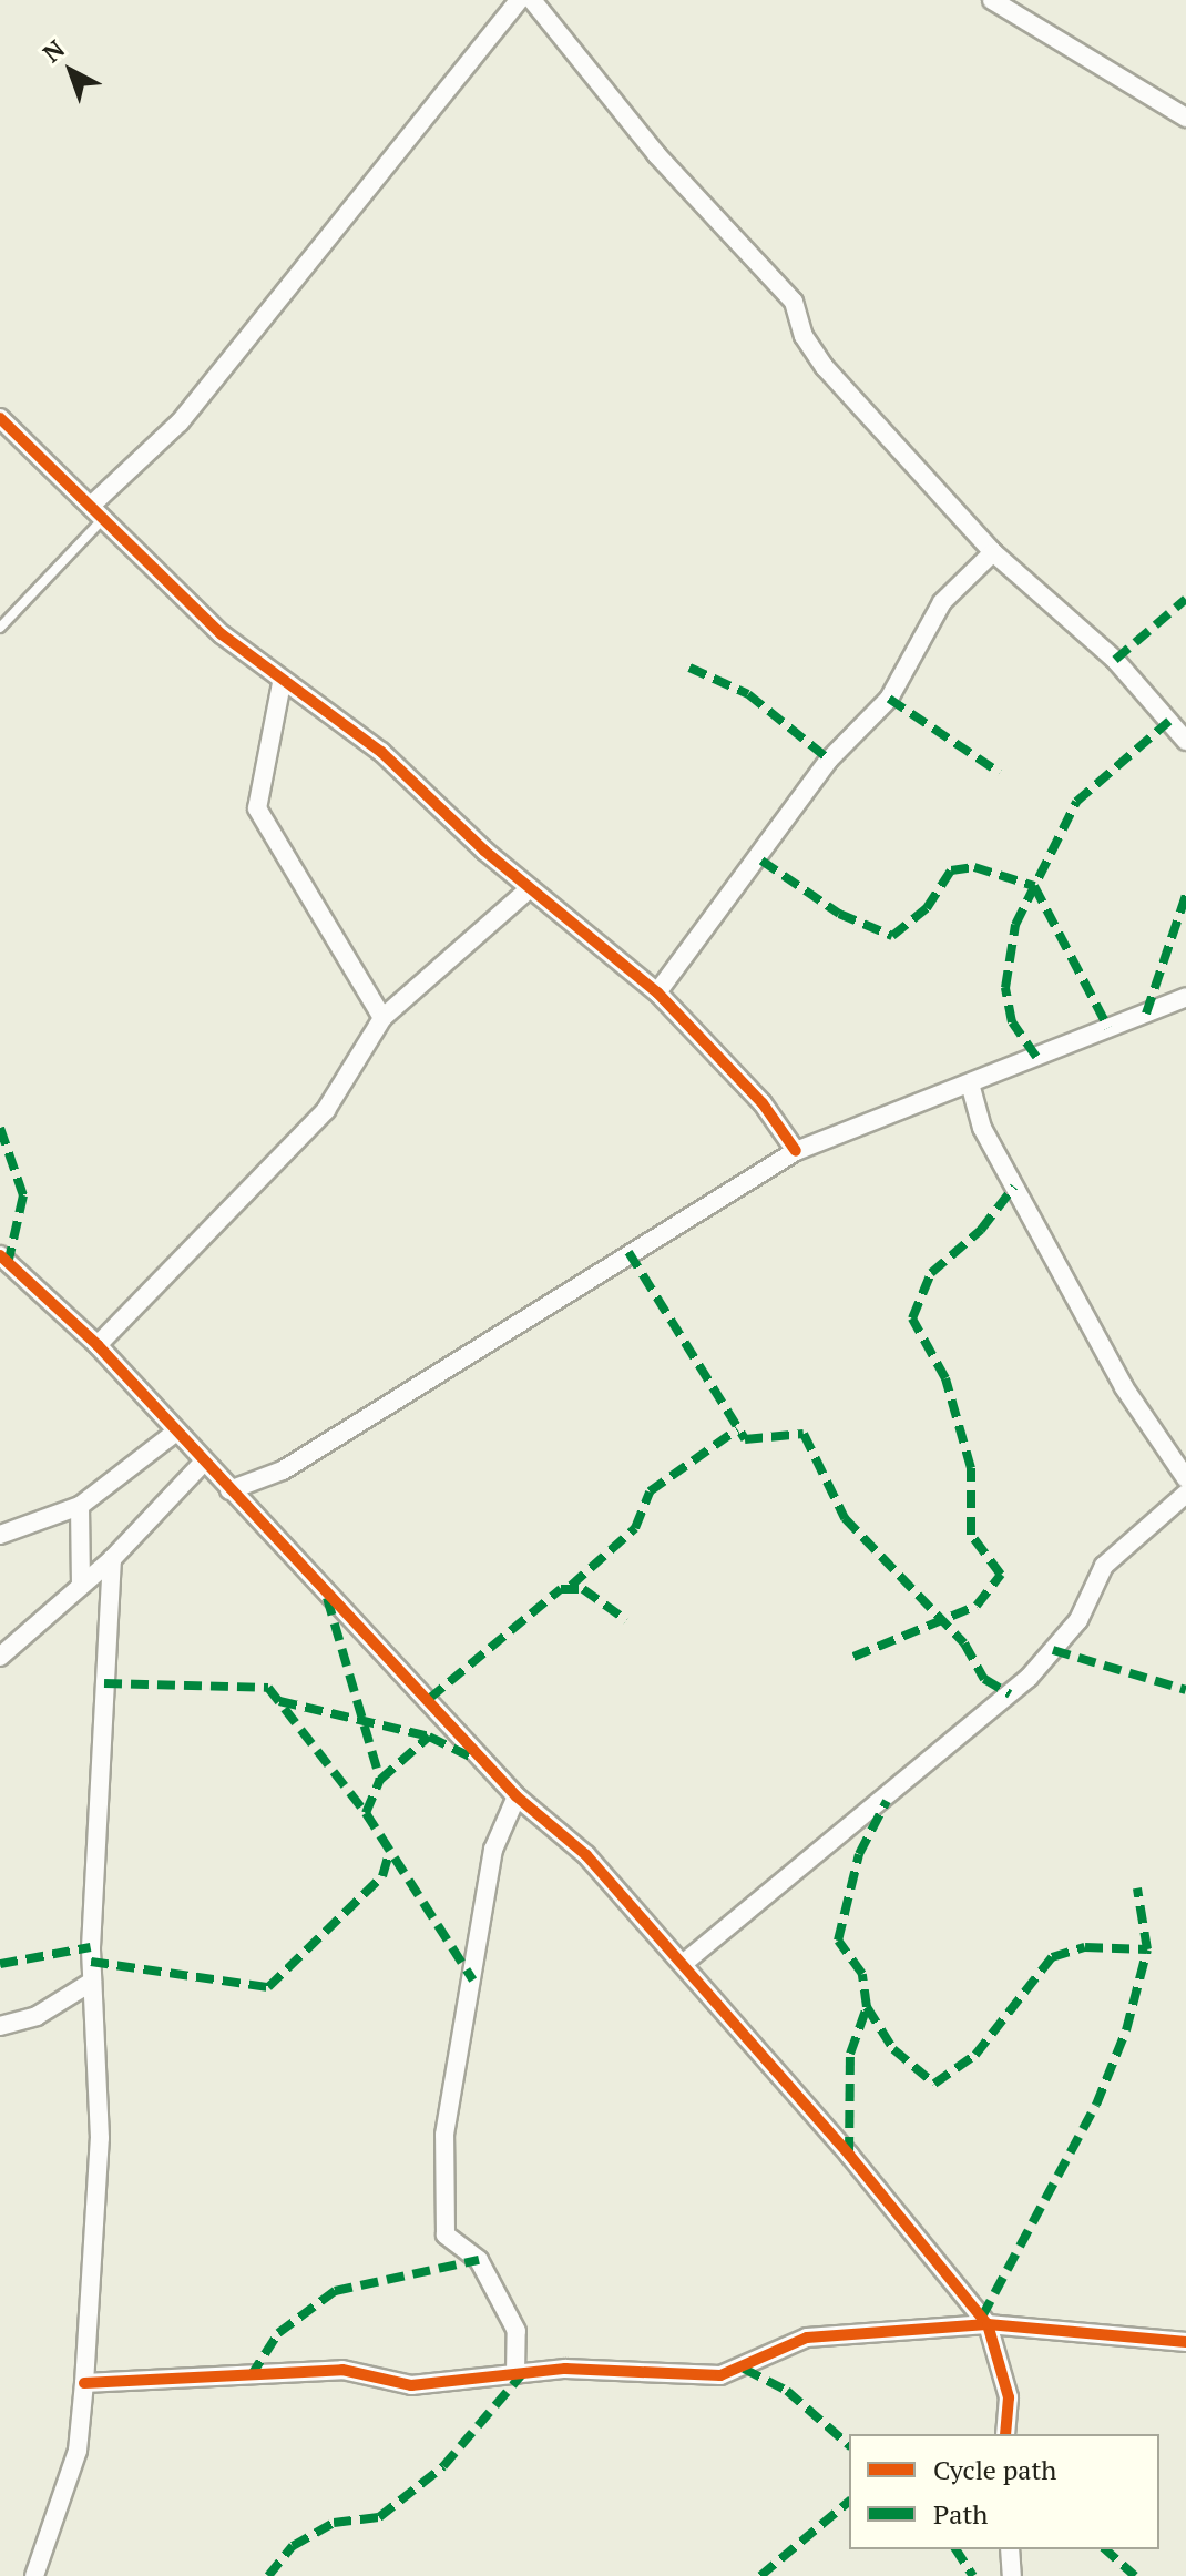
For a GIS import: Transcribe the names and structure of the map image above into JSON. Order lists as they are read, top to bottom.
{
  "legend": ["Cycle path", "Path"],
  "north": "top left"
}
